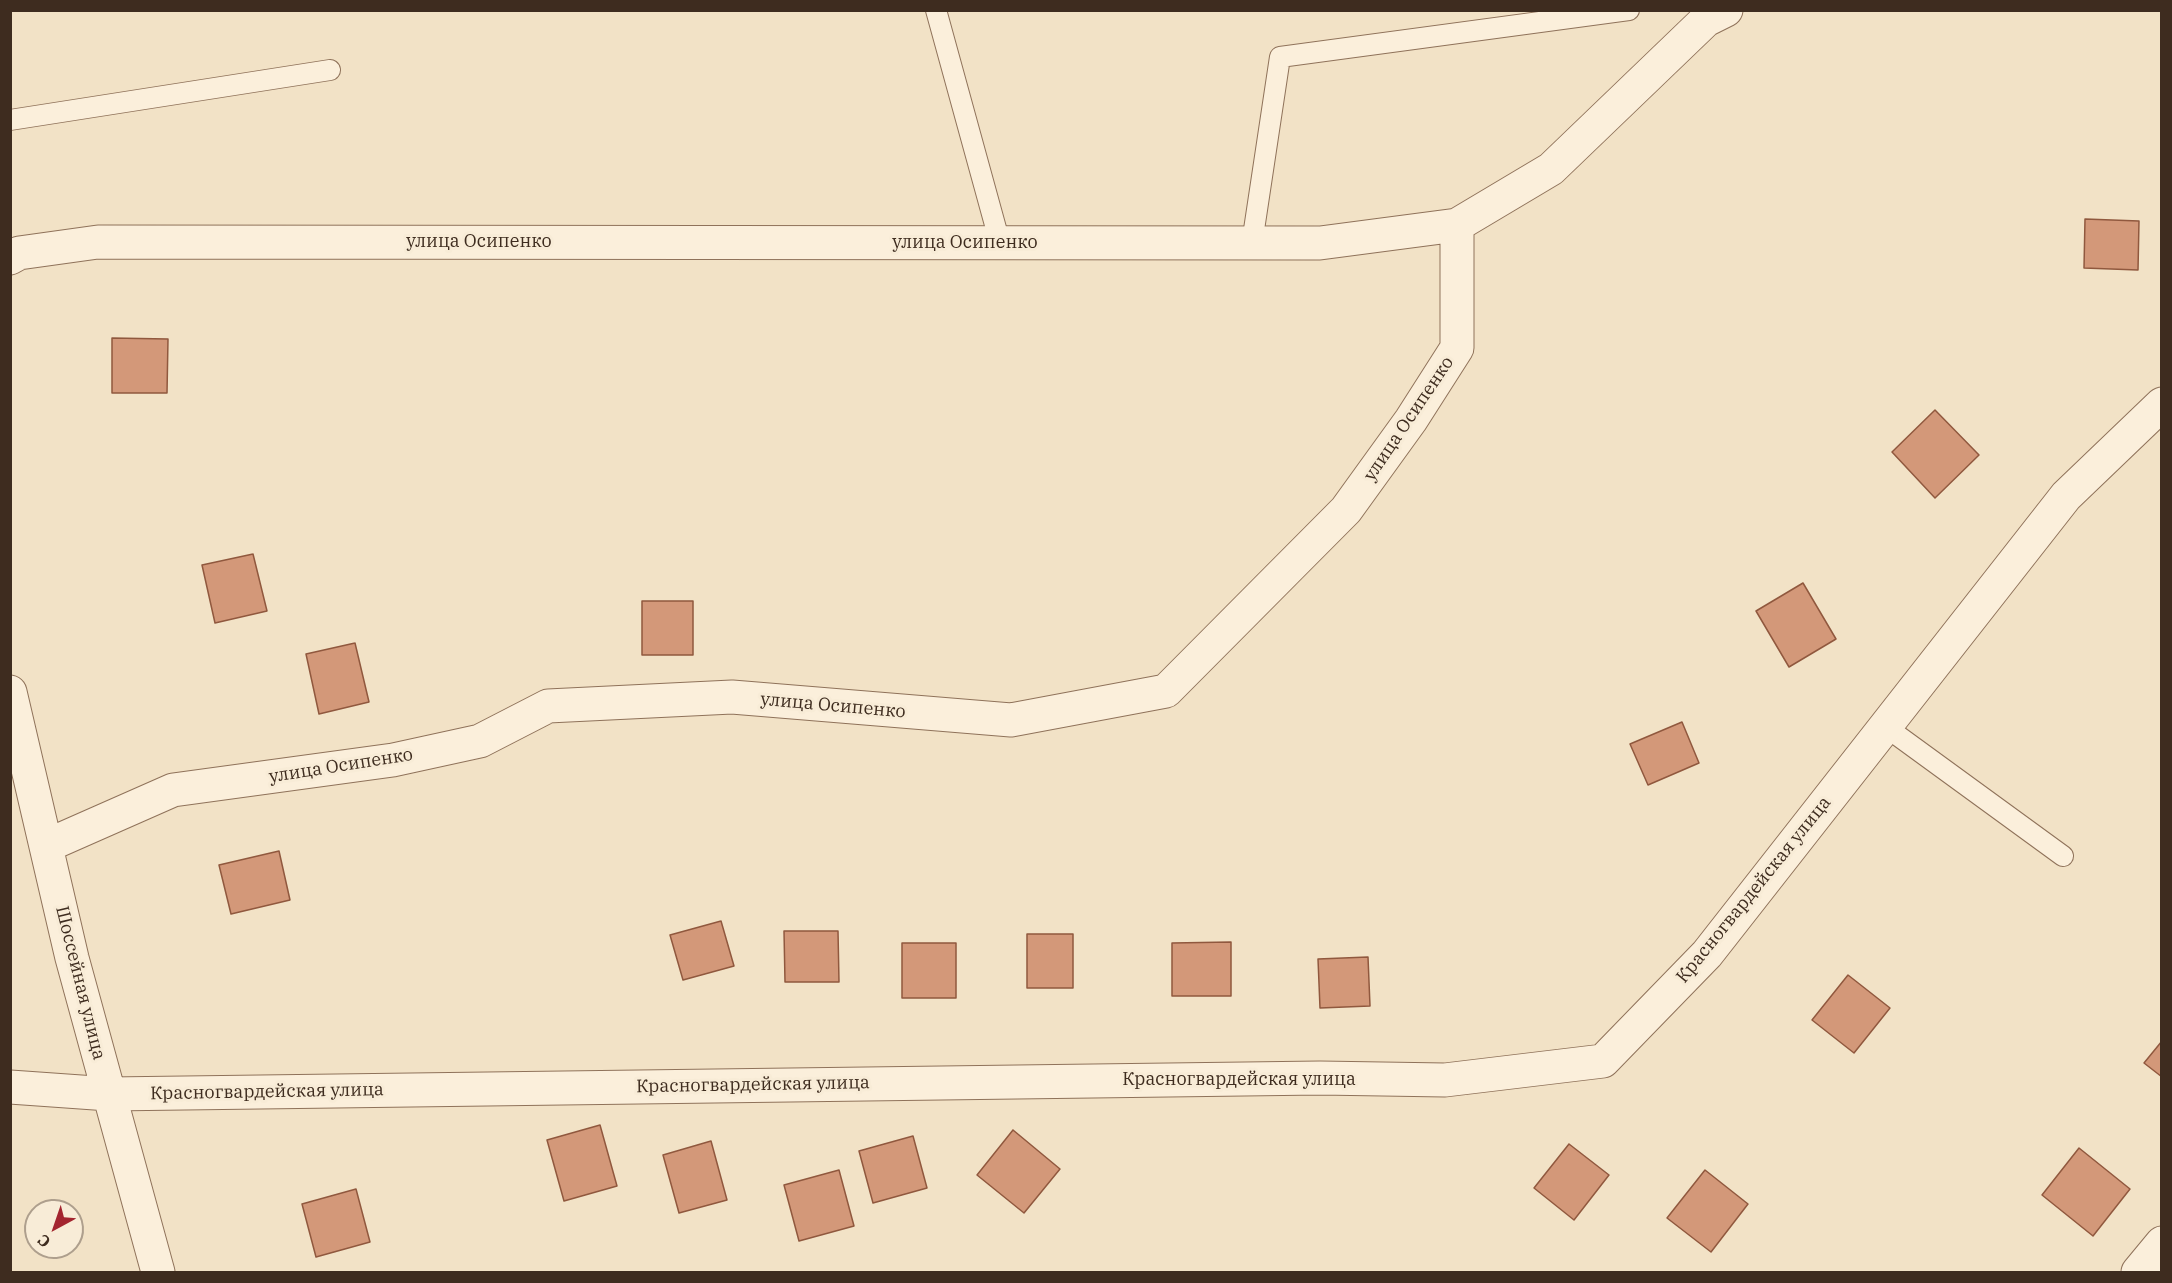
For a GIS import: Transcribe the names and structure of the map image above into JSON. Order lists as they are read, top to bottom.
{
  "streets": {
    "street": ["улица Осипенко", "Красногвардейская улица", "Шоссейная улица"]
  },
  "crossings": [
    ["улица Осипенко", "Шоссейная улица"],
    ["Красногвардейская улица", "Шоссейная улица"]
  ],
  "north": "bottom left"
}
